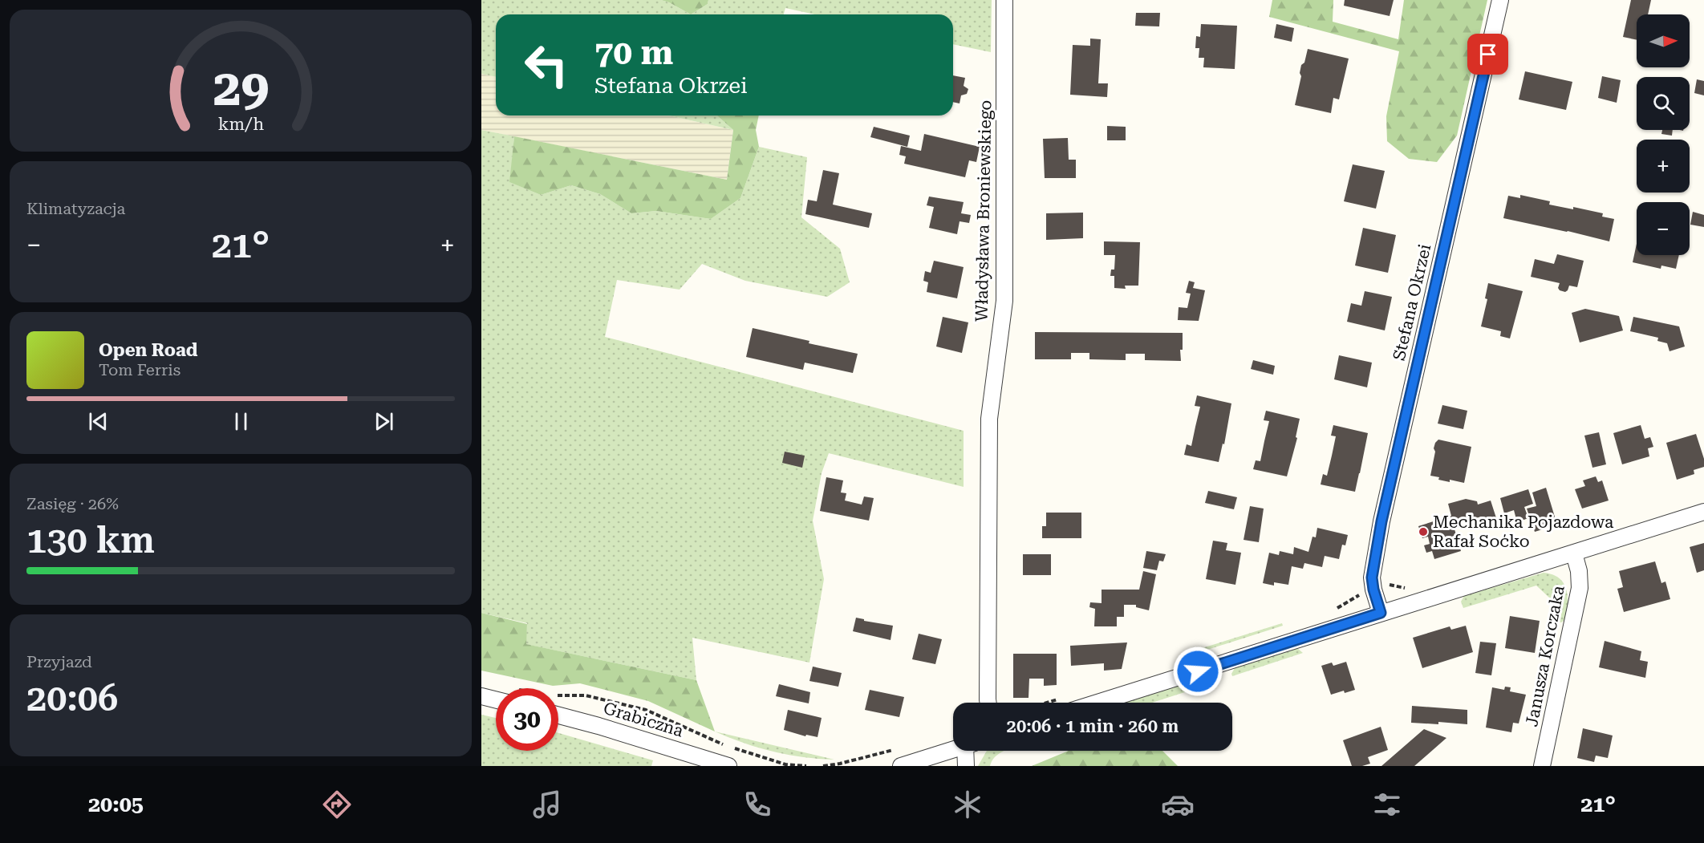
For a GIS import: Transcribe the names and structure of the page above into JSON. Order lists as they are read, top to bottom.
{
  "streets": {
    "street": [
      "Władysława Broniewskiego",
      "Stefana Okrzei",
      "Janusza Korczaka",
      "Grabiczna"
    ]
  },
  "places": ["Mechanika Pojazdowa Rafał Soćko"],
  "north": "right",
  "page": {
    "map_buttons": ["+", "−"],
    "turn": ["70 m", "Stefana Okrzei"],
    "tile": [
      "Klimatyzacja",
      ["Zasięg · 26%", "130 km"],
      ["Przyjazd", "20:06"]
    ],
    "heat": ["−", "21°", "+"],
    "song": ["Open Road", "Tom Ferris"],
    "limit": "30",
    "trip": "20:06 · 1 min · 260 m",
    "tabs": ["20:05", "21°"],
    "gauge": ["29", "km/h"]
  }
}
